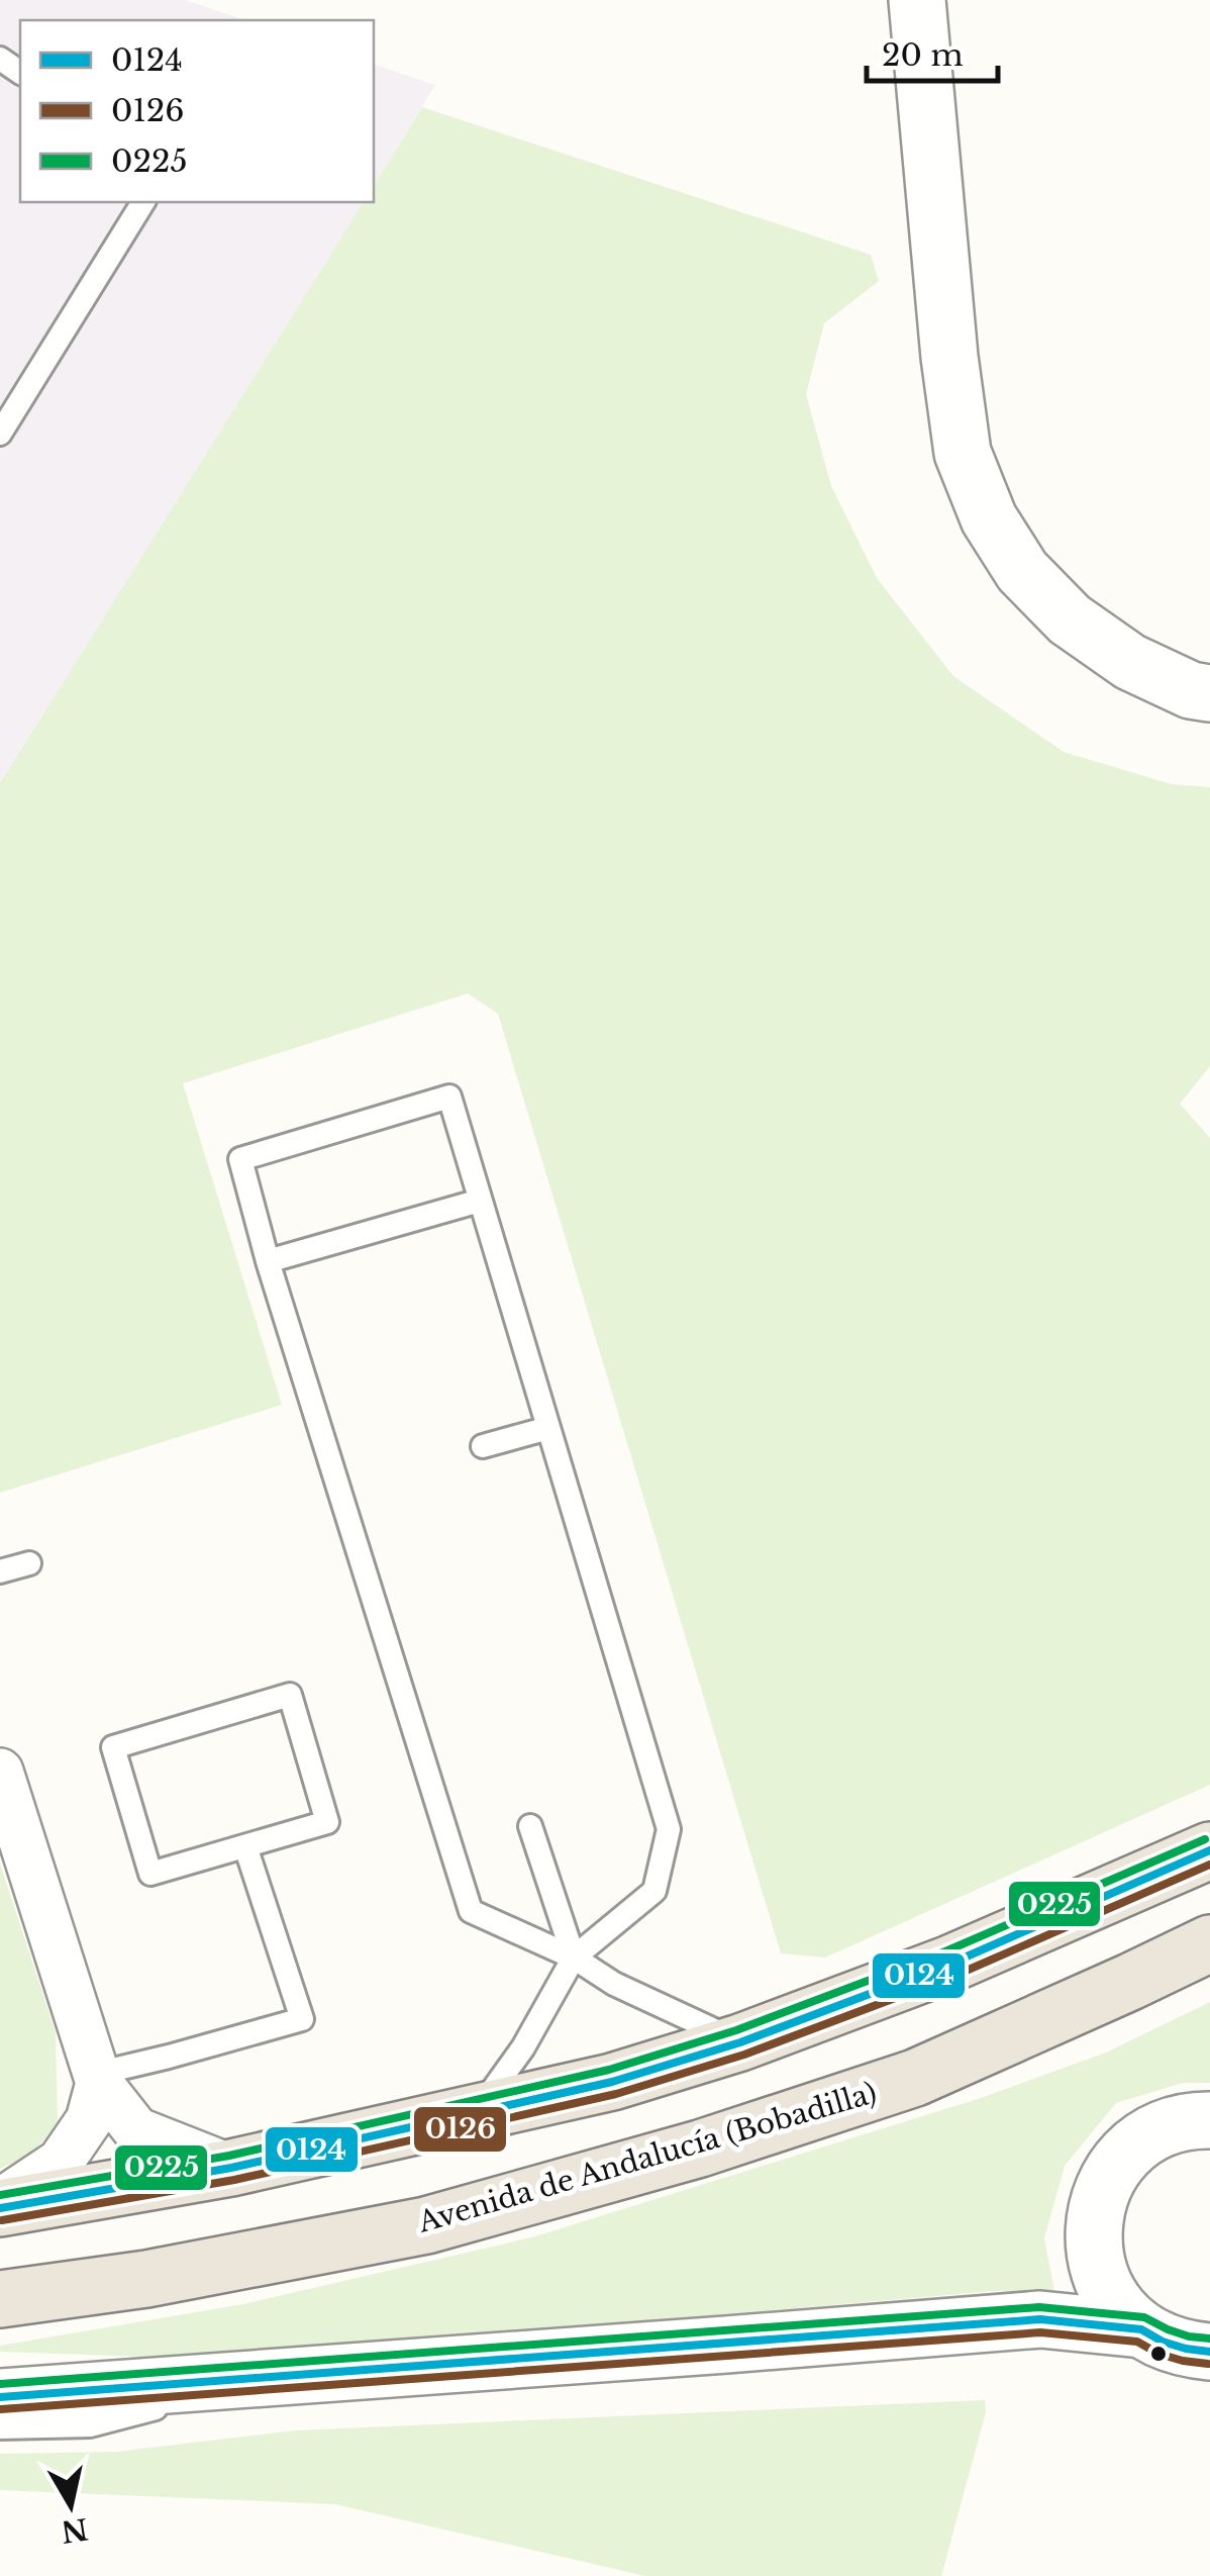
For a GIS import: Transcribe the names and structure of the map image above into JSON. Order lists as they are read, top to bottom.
{
  "streets": {
    "highway": ["Avenida de Andalucía (Bobadilla)"]
  },
  "lines": ["transit line 0225", "transit line 0124", "transit line 0126"],
  "legend": ["0124", "0126", "0225"],
  "scale_bar": "20 m",
  "north": "bottom"
}
